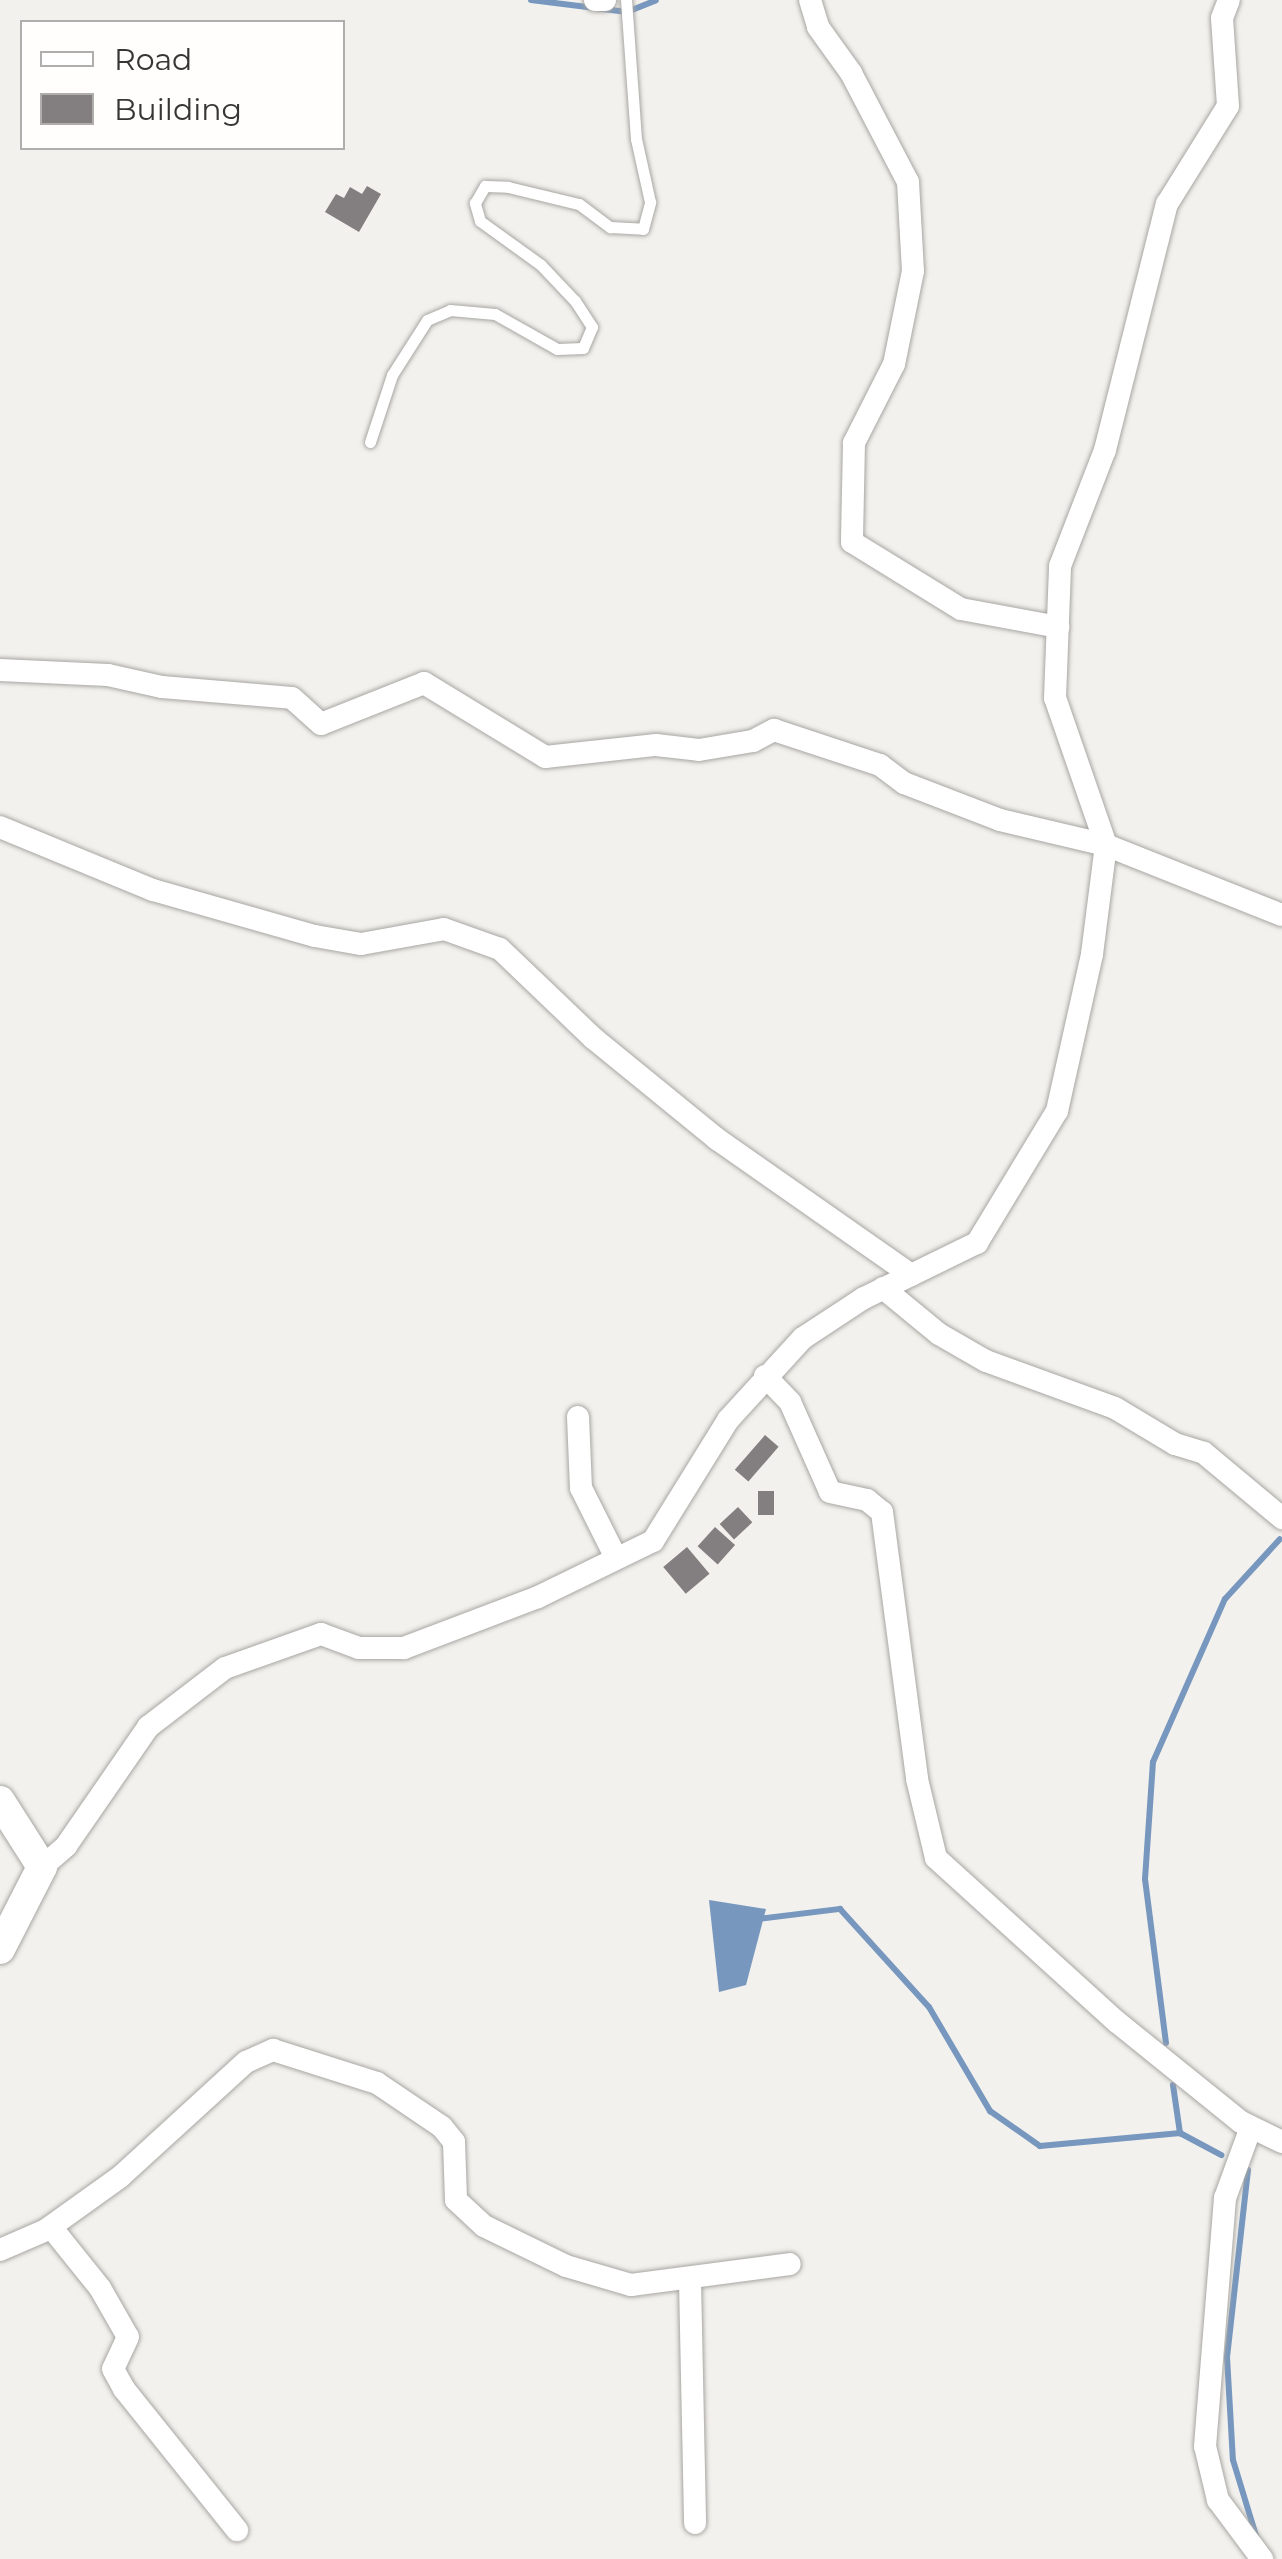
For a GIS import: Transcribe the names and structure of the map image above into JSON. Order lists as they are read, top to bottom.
{
  "legend": ["Road", "Building"]
}
